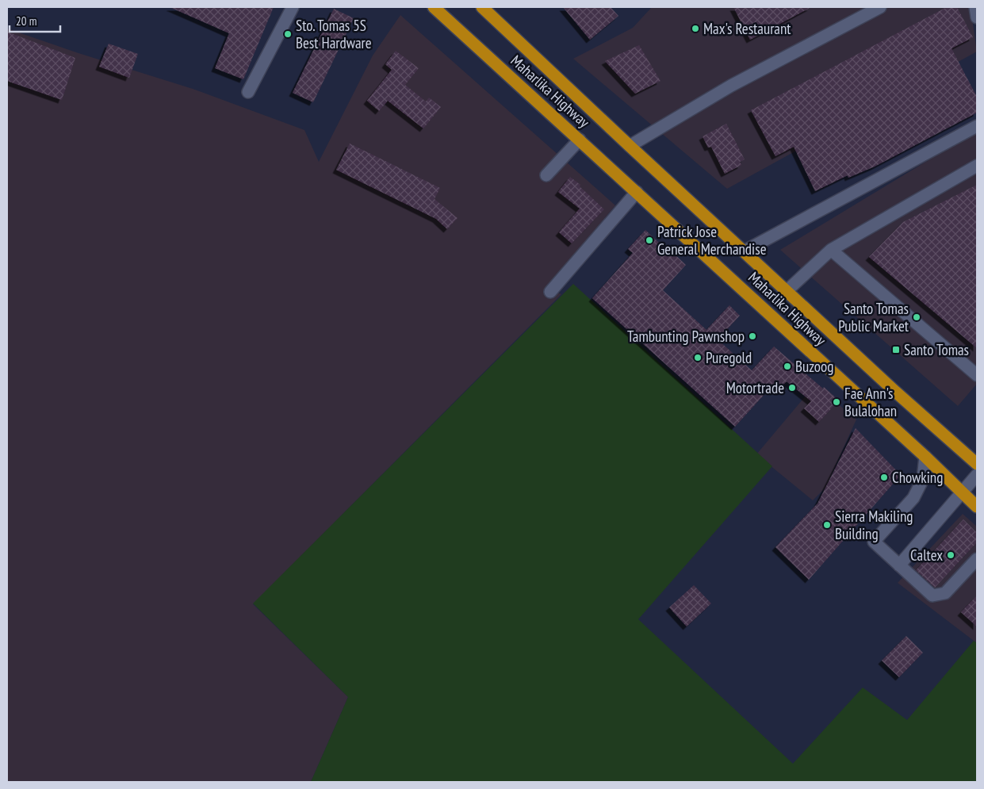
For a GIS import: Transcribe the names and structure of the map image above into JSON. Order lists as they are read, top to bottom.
{
  "streets": {
    "highway": ["Maharlika Highway"]
  },
  "places": {
    "other": [
      "Max's Restaurant",
      "Sto. Tomas 5S Best Hardware",
      "Patrick Jose General Merchandise",
      "Santo Tomas Public Market",
      "Tambunting Pawnshop",
      "Puregold",
      "Buzoog",
      "Motortrade",
      "Fae Ann's Bulalohan",
      "Chowking",
      "Sierra Makiling Building",
      "Caltex"
    ],
    "transit": ["Santo Tomas"]
  },
  "scale_bar": "20 m"
}
